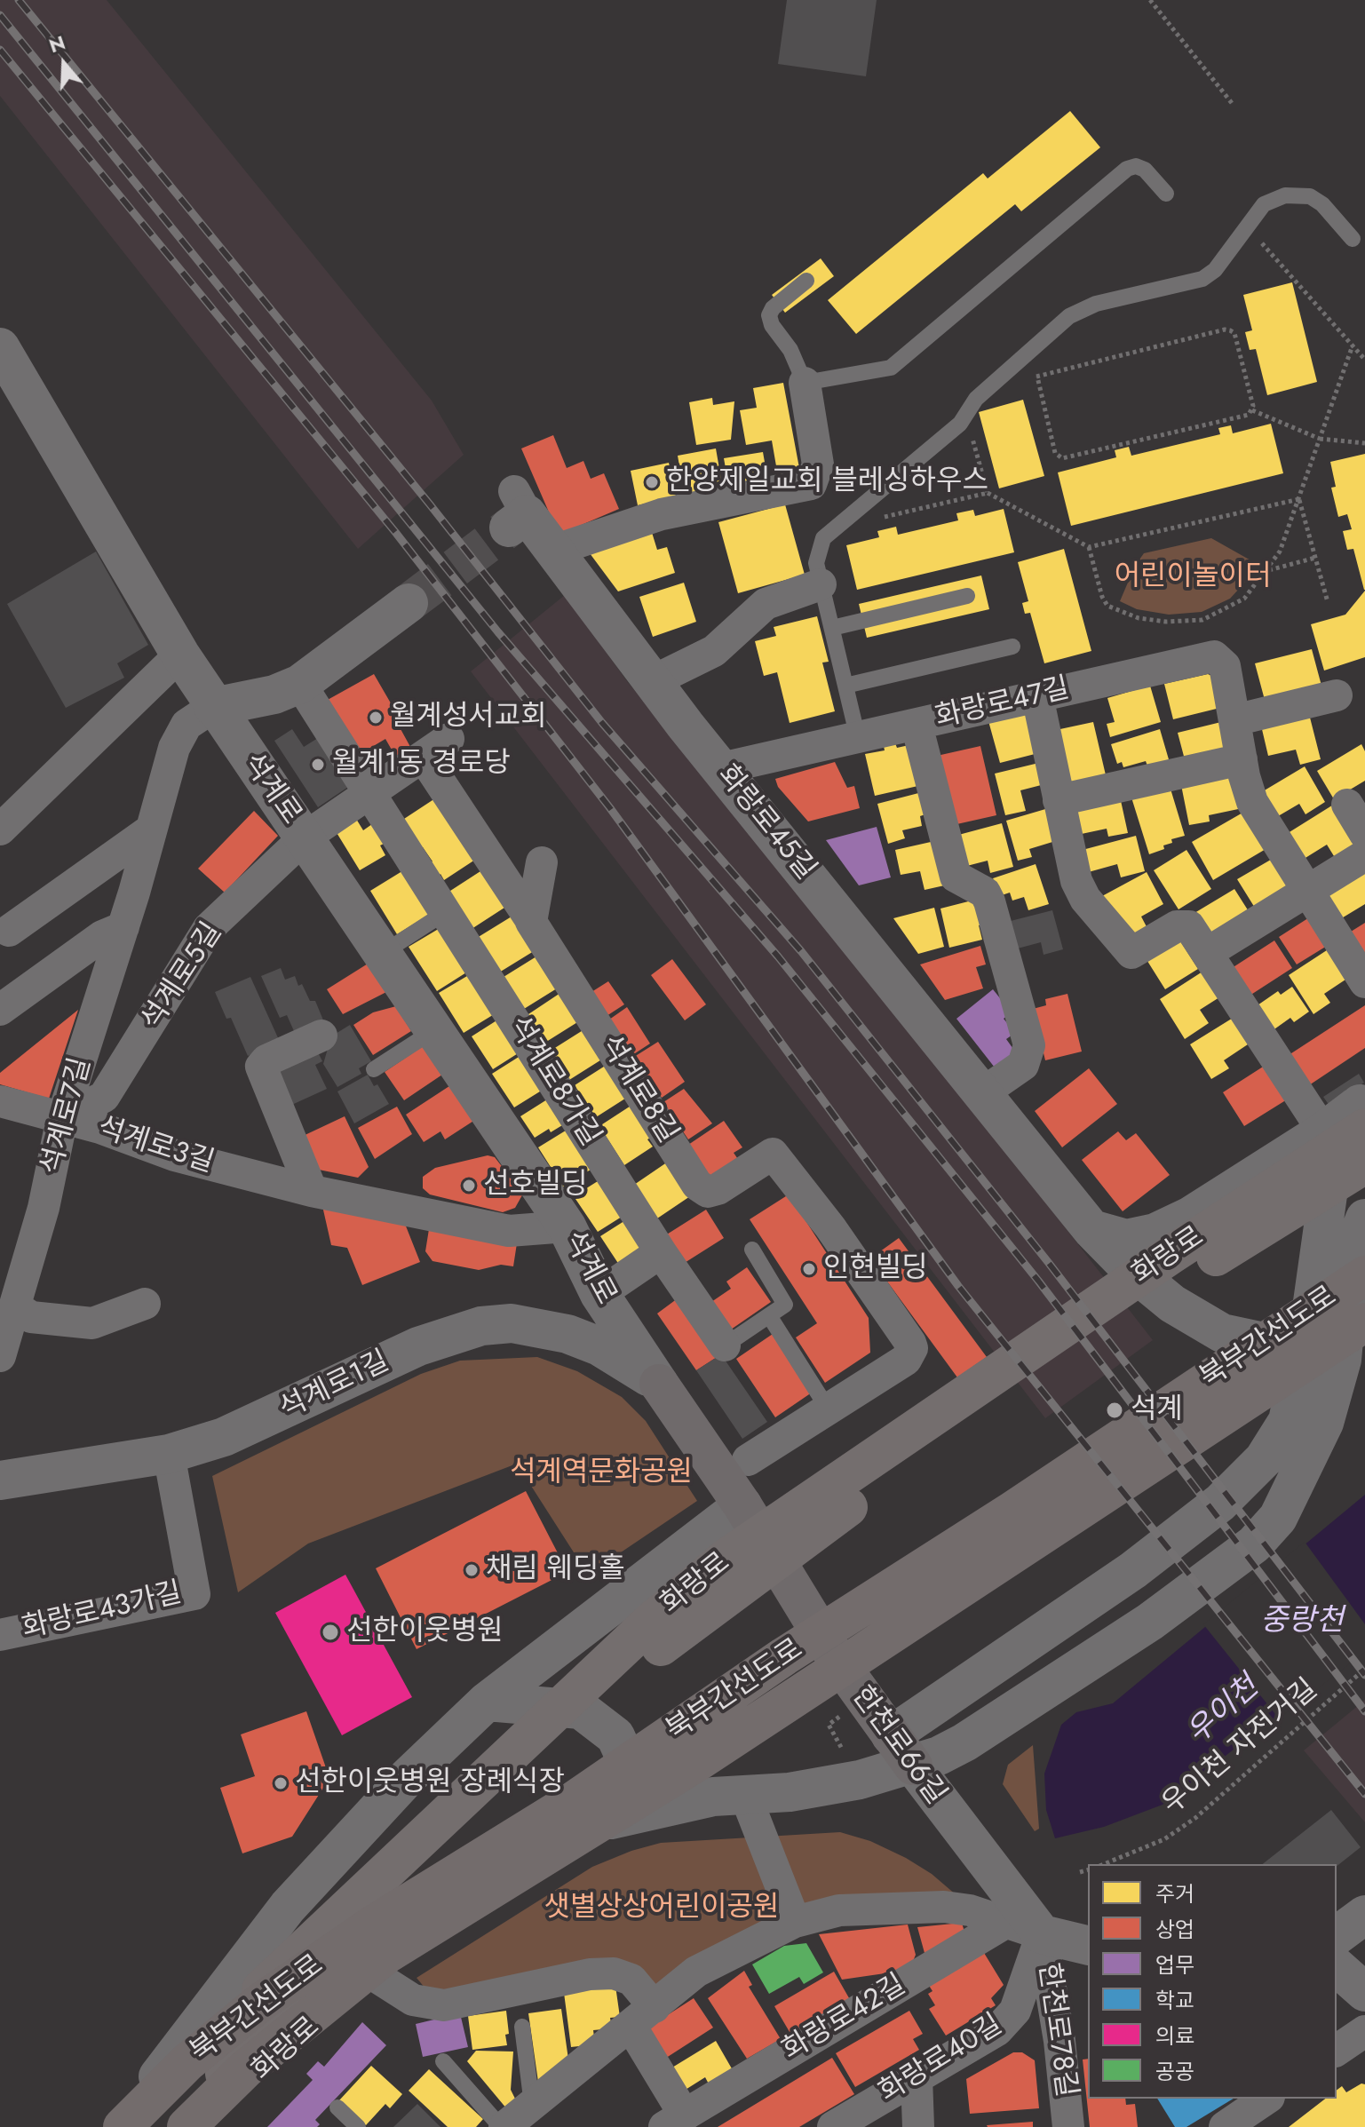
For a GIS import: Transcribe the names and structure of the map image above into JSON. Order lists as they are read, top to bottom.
{
  "streets": {
    "highway": ["북부간선도로"],
    "main road": ["석계로", "화랑로", "한천로66길"],
    "street": [
      "화랑로47길",
      "화랑로45길",
      "석계로5길",
      "석계로8가길",
      "석계로8길",
      "석계로7길",
      "석계로3길",
      "석계로1길",
      "화랑로43가길",
      "화랑로42길",
      "한천로78길",
      "화랑로40길"
    ],
    "path": ["우이천 자전거길"]
  },
  "crossings": [
    ["화랑로47길", "화랑로45길"],
    ["석계로", "석계로5길"],
    ["석계로", "석계로7길"],
    ["석계로", "석계로3길"],
    ["석계로", "화랑로"],
    ["석계로", "석계로1길"],
    ["석계로", "한천로66길"],
    ["화랑로45길", "화랑로"],
    ["석계로5길", "석계로8가길"],
    ["석계로5길", "석계로8길"],
    ["석계로5길", "석계로7길"],
    ["석계로5길", "석계로3길"],
    ["석계로7길", "석계로3길"],
    ["화랑로", "북부간선도로"],
    ["화랑로", "한천로66길"],
    ["석계로1길", "화랑로43가길"],
    ["한천로66길", "한천로78길"],
    ["한천로66길", "화랑로40길"],
    ["한천로78길", "화랑로40길"]
  ],
  "water": ["중랑천", "우이천"],
  "parks": ["어린이놀이터", "석계역문화공원", "샛별상상어린이공원"],
  "places": [
    "한양제일교회 블레싱하우스",
    "월계성서교회",
    "월계1동 경로당",
    "선호빌딩",
    "인현빌딩",
    "석계",
    "채림 웨딩홀",
    "선한이웃병원",
    "선한이웃병원 장례식장"
  ],
  "legend": [
    "주거",
    "상업",
    "업무",
    "학교",
    "의료",
    "공공"
  ],
  "north": "top"
}
